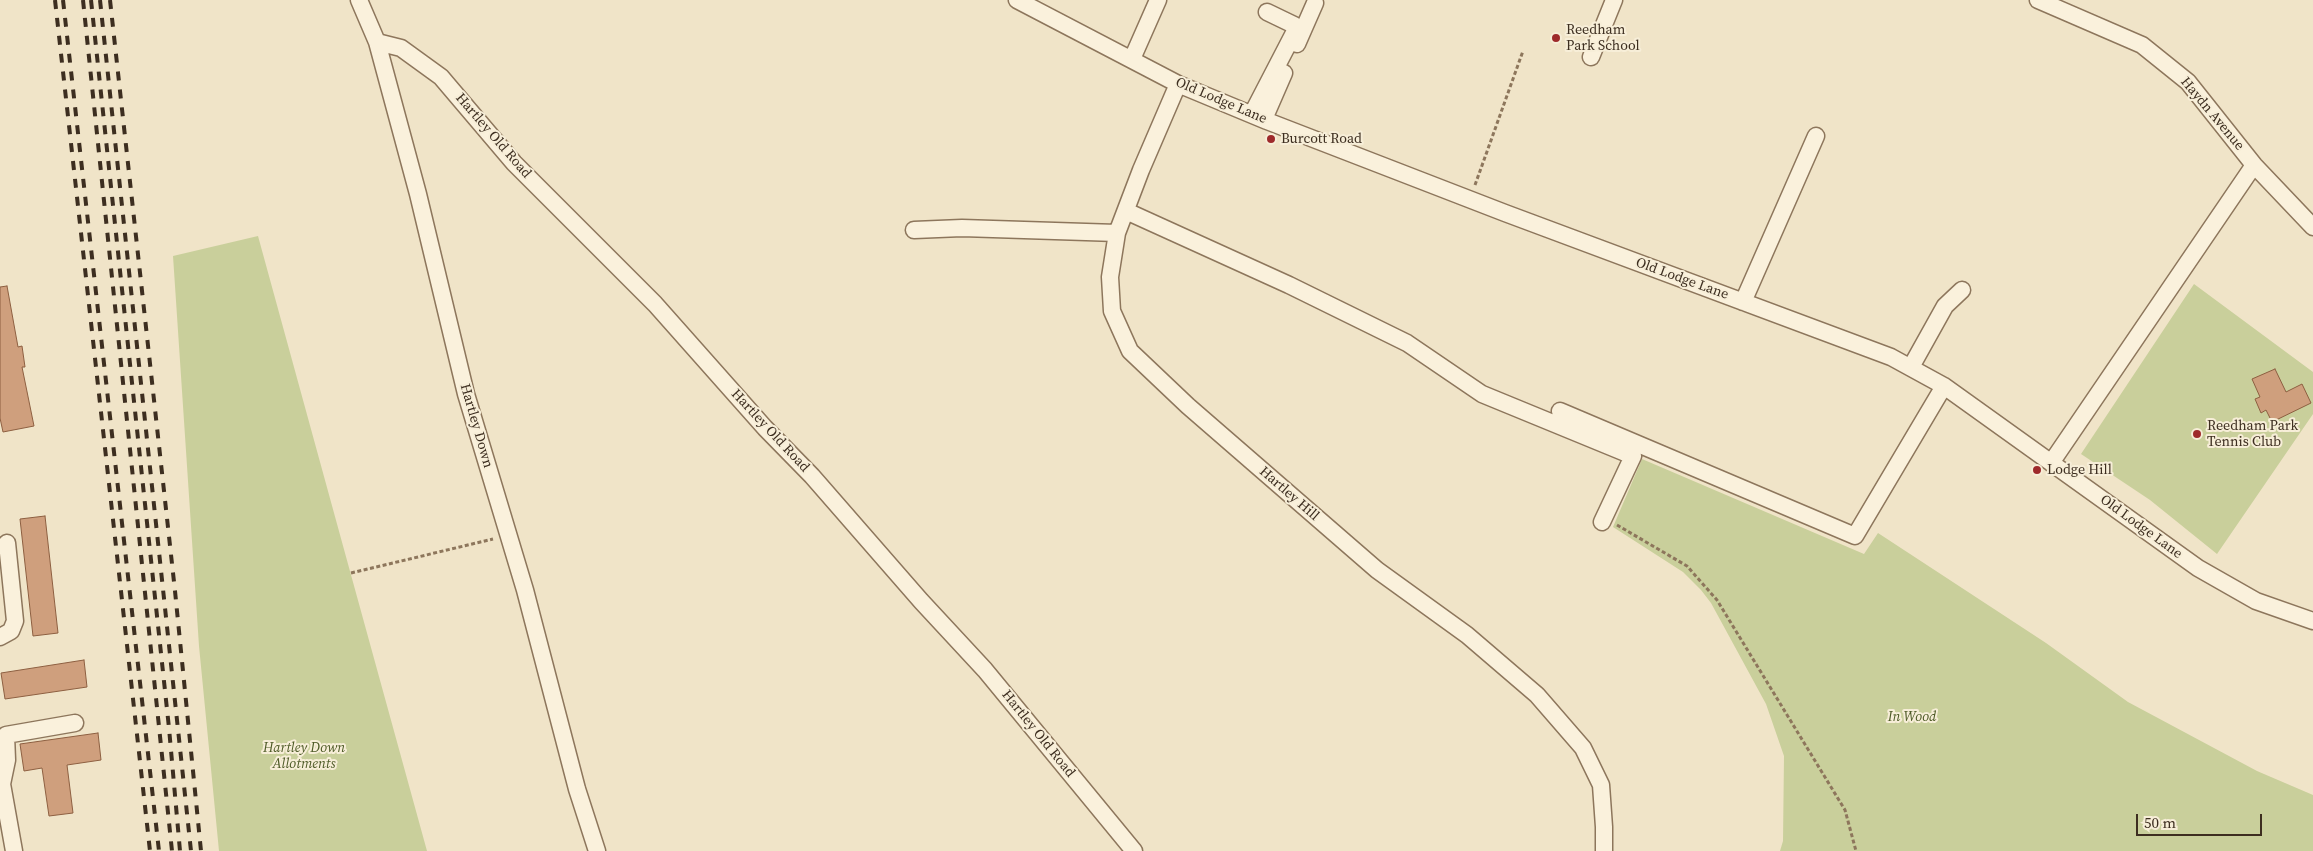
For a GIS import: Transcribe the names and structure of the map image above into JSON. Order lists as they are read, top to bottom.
{
  "streets": {
    "street": [
      "Old Lodge Lane",
      "Haydn Avenue",
      "Hartley Old Road",
      "Hartley Down",
      "Hartley Hill"
    ]
  },
  "crossings": [
    ["Old Lodge Lane", "Hartley Hill"],
    ["Hartley Old Road", "Hartley Down"]
  ],
  "parks": ["In Wood", "Hartley Down Allotments"],
  "places": [
    "Reedham Park School",
    "Burcott Road",
    "Reedham Park Tennis Club",
    "Lodge Hill"
  ],
  "scale_bar": "50 m"
}
